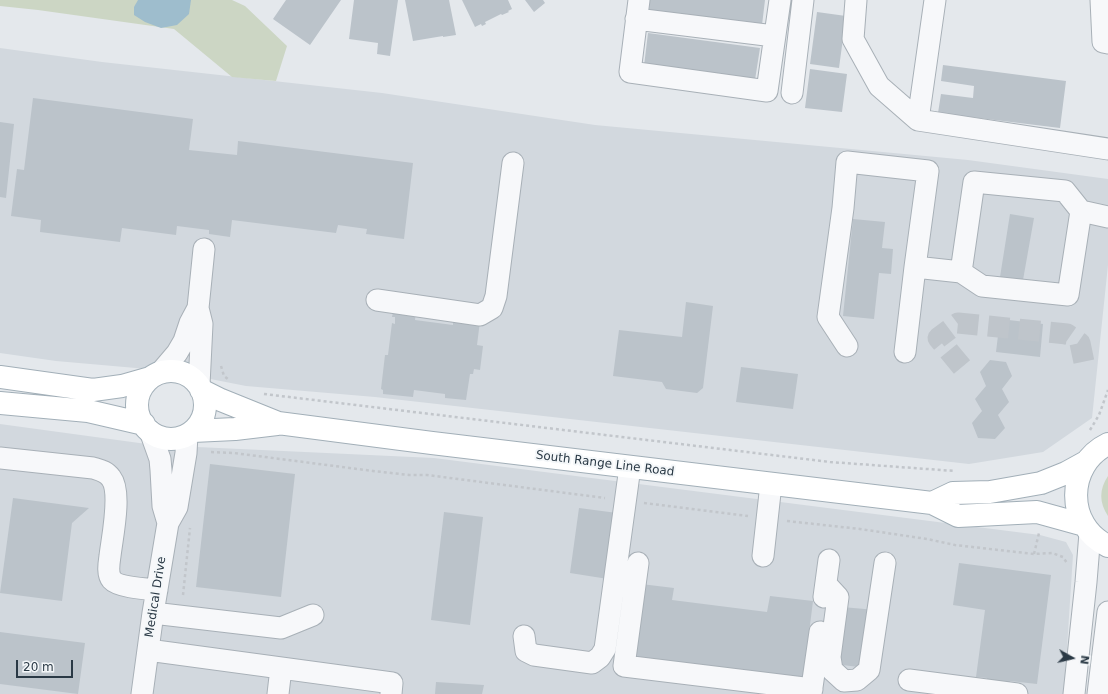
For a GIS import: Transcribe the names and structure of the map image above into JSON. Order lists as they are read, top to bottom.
{
  "streets": {
    "main road": ["South Range Line Road"],
    "street": ["Medical Drive"]
  },
  "crossings": [
    ["South Range Line Road", "Medical Drive"]
  ],
  "scale_bar": "20 m",
  "north": "right"
}
